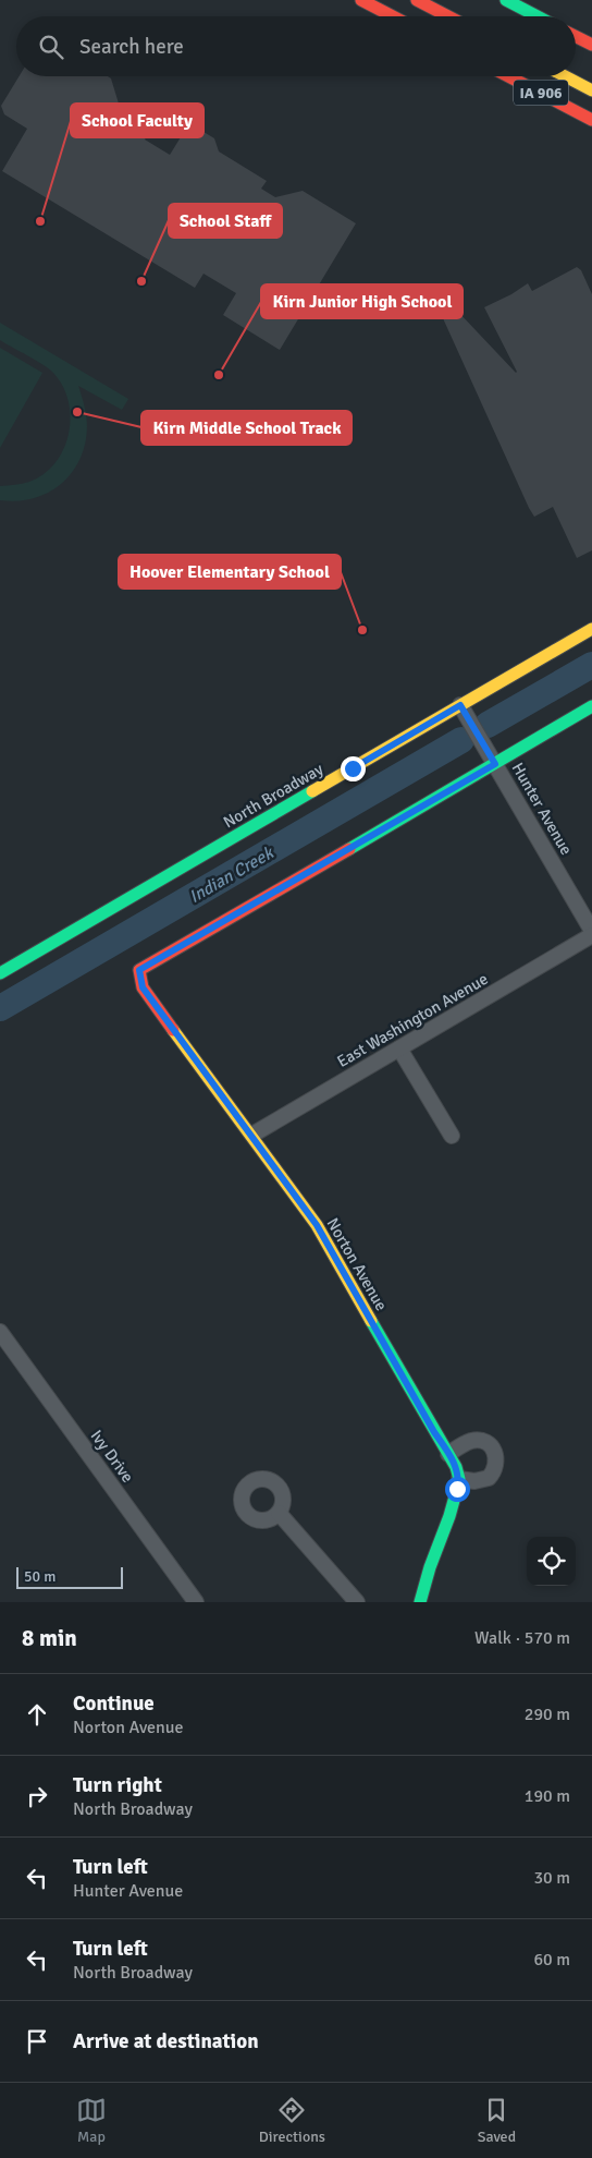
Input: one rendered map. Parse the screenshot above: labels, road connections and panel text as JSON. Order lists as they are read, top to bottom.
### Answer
{
  "streets": {
    "street": [
      "IA 906",
      "North Broadway",
      "Hunter Avenue",
      "East Washington Avenue",
      "Norton Avenue",
      "Ivy Drive"
    ]
  },
  "crossings": [
    ["North Broadway", "Hunter Avenue"],
    ["Hunter Avenue", "Norton Avenue"],
    ["East Washington Avenue", "Norton Avenue"]
  ],
  "water": ["Indian Creek"],
  "places": [
    "School Faculty",
    "School Staff",
    "Kirn Junior High School",
    "Kirn Middle School Track",
    "Hoover Elementary School"
  ],
  "scale_bar": "50 m",
  "page": {
    "search": "Search here",
    "scale": "50 m",
    "heading": ["8 min", "Walk · 570 m"],
    "list": [
      ["Continue", "Norton Avenue", "290 m"],
      ["Turn right", "North Broadway", "190 m"],
      ["Turn left", "Hunter Avenue", "30 m"],
      ["Turn left", "North Broadway", "60 m"],
      "Arrive at destination"
    ],
    "nav": ["Map", "Directions", "Saved"]
  }
}
